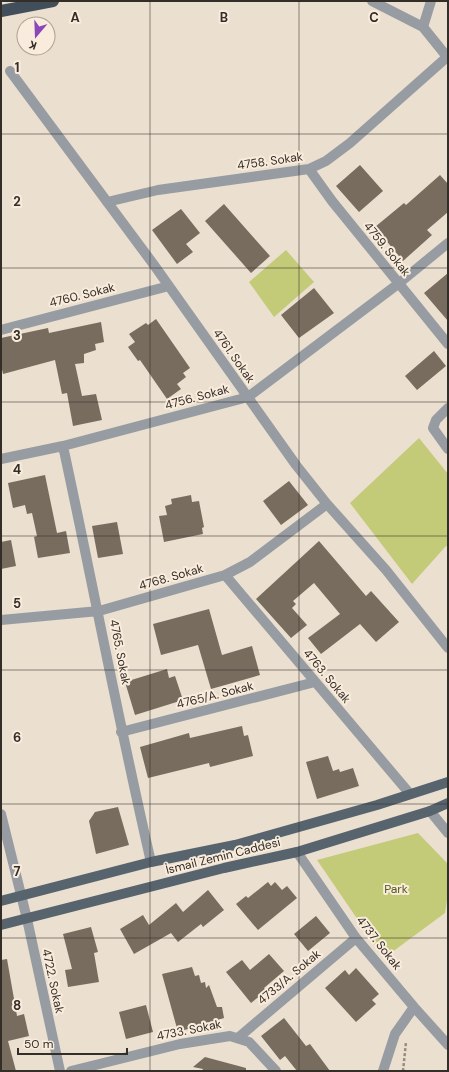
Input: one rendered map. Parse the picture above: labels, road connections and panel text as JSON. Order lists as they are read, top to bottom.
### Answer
{
  "streets": {
    "main road": ["İsmail Zemin Caddesi"],
    "street": [
      "4758. Sokak",
      "4759. Sokak",
      "4760. Sokak",
      "4761. Sokak",
      "4756. Sokak",
      "4768. Sokak",
      "4765. Sokak",
      "4763. Sokak",
      "4765/A. Sokak",
      "4737. Sokak",
      "4733/A. Sokak",
      "4722. Sokak",
      "4733. Sokak"
    ]
  },
  "crossings": [
    ["4758. Sokak", "4759. Sokak"],
    ["4758. Sokak", "4761. Sokak"],
    ["4759. Sokak", "4756. Sokak"],
    ["4760. Sokak", "4761. Sokak"],
    ["4761. Sokak", "4756. Sokak"],
    ["4761. Sokak", "4768. Sokak"],
    ["4756. Sokak", "4765. Sokak"],
    ["4768. Sokak", "4765. Sokak"],
    ["4768. Sokak", "4763. Sokak"],
    ["4765. Sokak", "4765/A. Sokak"],
    ["4765. Sokak", "İsmail Zemin Caddesi"],
    ["4763. Sokak", "4765/A. Sokak"],
    ["4763. Sokak", "İsmail Zemin Caddesi"],
    ["İsmail Zemin Caddesi", "4737. Sokak"],
    ["İsmail Zemin Caddesi", "4722. Sokak"],
    ["4737. Sokak", "4733/A. Sokak"],
    ["4733/A. Sokak", "4733. Sokak"]
  ],
  "parks": ["Park"],
  "scale_bar": "50 m",
  "north": "bottom",
  "grid": {
    "columns": ["A", "B", "C"],
    "rows": [
      "1",
      "2",
      "3",
      "4",
      "5",
      "6",
      "7",
      "8"
    ]
  }
}
